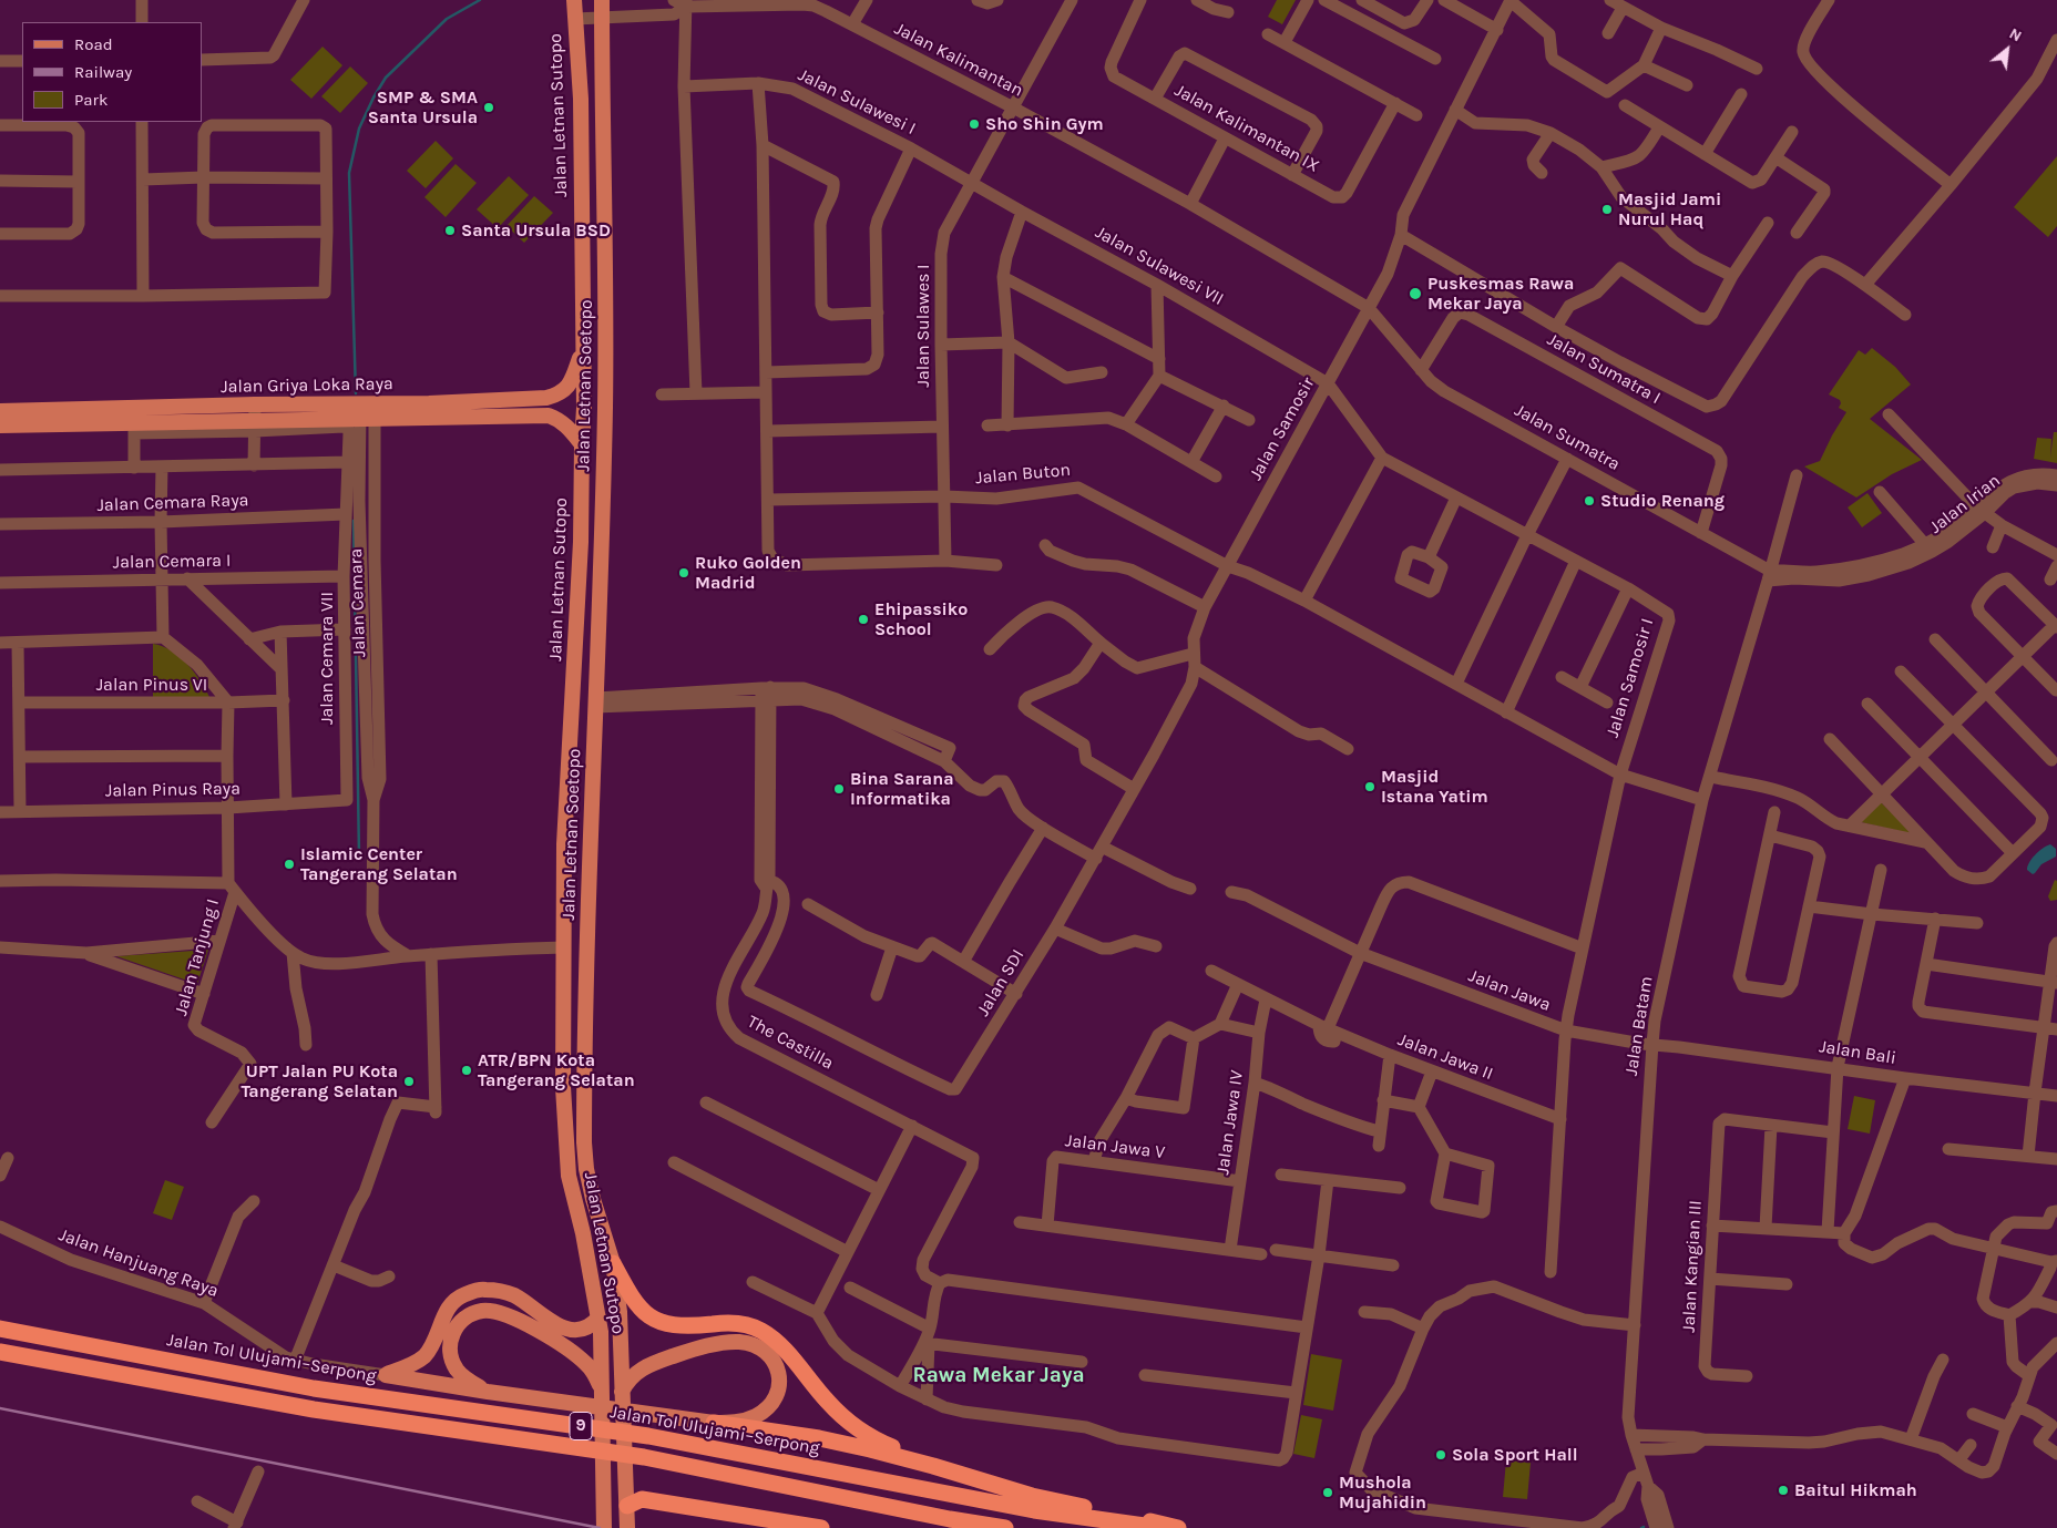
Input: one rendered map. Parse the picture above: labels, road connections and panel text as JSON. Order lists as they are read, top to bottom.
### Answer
{
  "streets": {
    "highway": ["Jalan Tol Ulujami–Serpong", "9"],
    "main road": ["Jalan Letnan Sutopo", "Jalan Griya Loka Raya", "Jalan Letnan Soetopo"],
    "street": [
      "Jalan Kalimantan",
      "Jalan Sulawesi I",
      "Jalan Kalimantan IX",
      "Jalan Sulawesi VII",
      "Jalan Sulawes I",
      "Jalan Sumatra I",
      "Jalan Samosir",
      "Jalan Sumatra",
      "Jalan Buton",
      "Jalan Cemara Raya",
      "Jalan Irian",
      "Jalan Cemara I",
      "Jalan Cemara",
      "Jalan Cemara VII",
      "Jalan Samosir I",
      "Jalan Pinus VI",
      "Jalan Pinus Raya",
      "Jalan Tanjung I",
      "Jalan SDI",
      "Jalan Jawa",
      "Jalan Batam",
      "The Castilla",
      "Jalan Bali",
      "Jalan Jawa II",
      "Jalan Jawa IV",
      "Jalan Jawa V",
      "Jalan Hanjuang Raya",
      "Jalan Kangian III"
    ]
  },
  "crossings": [
    ["Jalan Kalimantan", "Jalan Letnan Sutopo"],
    ["Jalan Kalimantan", "Jalan Sulawes I"],
    ["Jalan Kalimantan", "Jalan Letnan Soetopo"],
    ["Jalan Kalimantan", "Jalan Samosir"],
    ["Jalan Kalimantan", "Jalan Sumatra"],
    ["Jalan Sulawesi I", "Jalan Sulawesi VII"],
    ["Jalan Sulawesi I", "Jalan Sulawes I"],
    ["Jalan Letnan Sutopo", "Jalan Griya Loka Raya"],
    ["Jalan Letnan Sutopo", "Jalan Letnan Soetopo"],
    ["Jalan Sulawesi VII", "Jalan Sulawes I"],
    ["Jalan Sulawesi VII", "Jalan Samosir"],
    ["Jalan Sulawesi VII", "Jalan Samosir I"],
    ["Jalan Sulawes I", "Jalan Buton"],
    ["Jalan Sumatra I", "Jalan Sumatra"],
    ["Jalan Griya Loka Raya", "Jalan Cemara"],
    ["Jalan Griya Loka Raya", "Jalan Cemara VII"],
    ["Jalan Samosir", "Jalan Sumatra"],
    ["Jalan Samosir", "Jalan Buton"],
    ["Jalan Samosir", "Jalan Samosir I"],
    ["Jalan Samosir", "Jalan SDI"],
    ["Jalan Sumatra", "Jalan Irian"],
    ["Jalan Sumatra", "Jalan Batam"],
    ["Jalan Buton", "Jalan Samosir I"],
    ["Jalan Buton", "Jalan SDI"],
    ["Jalan Buton", "Jalan Batam"],
    ["Jalan Cemara Raya", "Jalan Cemara VII"],
    ["Jalan Irian", "Jalan Batam"],
    ["Jalan Cemara I", "Jalan Cemara VII"],
    ["Jalan Cemara VII", "Jalan Pinus Raya"],
    ["Jalan Samosir I", "Jalan Jawa"],
    ["Jalan Samosir I", "Jalan Jawa II"],
    ["Jalan SDI", "The Castilla"],
    ["Jalan Jawa", "Jalan Batam"],
    ["Jalan Jawa", "Jalan Bali"],
    ["Jalan Batam", "Jalan Bali"],
    ["Jalan Jawa II", "Jalan Jawa IV"],
    ["Jalan Jawa IV", "Jalan Jawa V"]
  ],
  "districts": ["Rawa Mekar Jaya"],
  "places": [
    "SMP & SMA Santa Ursula",
    "Sho Shin Gym",
    "Masjid Jami Nurul Haq",
    "Santa Ursula BSD",
    "Puskesmas Rawa Mekar Jaya",
    "Studio Renang",
    "Ruko Golden Madrid",
    "Ehipassiko School",
    "Masjid Istana Yatim",
    "Bina Sarana Informatika",
    "Islamic Center Tangerang Selatan",
    "ATR/BPN Kota Tangerang Selatan",
    "UPT Jalan PU Kota Tangerang Selatan",
    "Sola Sport Hall",
    "Baitul Hikmah",
    "Mushola Mujahidin"
  ],
  "legend": ["Road", "Railway", "Park"],
  "north": "top right"
}
